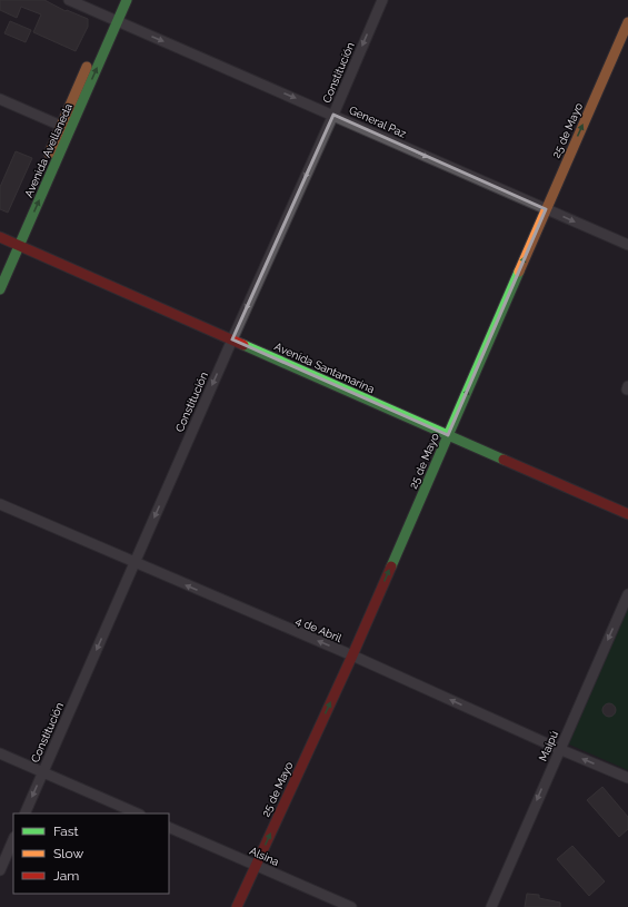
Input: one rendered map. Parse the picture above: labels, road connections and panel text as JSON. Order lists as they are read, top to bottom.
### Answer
{
  "streets": {
    "main road": ["25 de Mayo", "Avenida Avellaneda", "Avenida Santamarina"],
    "street": [
      "Constitución",
      "General Paz",
      "4 de Abril",
      "Maipú",
      "Alsina"
    ]
  },
  "crossings": [
    ["Constitución", "General Paz"],
    ["Constitución", "Avenida Santamarina"],
    ["Constitución", "4 de Abril"],
    ["General Paz", "25 de Mayo"],
    ["General Paz", "Avenida Avellaneda"],
    ["25 de Mayo", "Avenida Santamarina"],
    ["25 de Mayo", "4 de Abril"],
    ["25 de Mayo", "Alsina"],
    ["Avenida Avellaneda", "Avenida Santamarina"],
    ["4 de Abril", "Maipú"]
  ],
  "one_way": [
    "Constitución",
    "General Paz",
    "25 de Mayo",
    "4 de Abril",
    "Maipú"
  ],
  "legend": ["Fast", "Slow", "Jam"]
}
